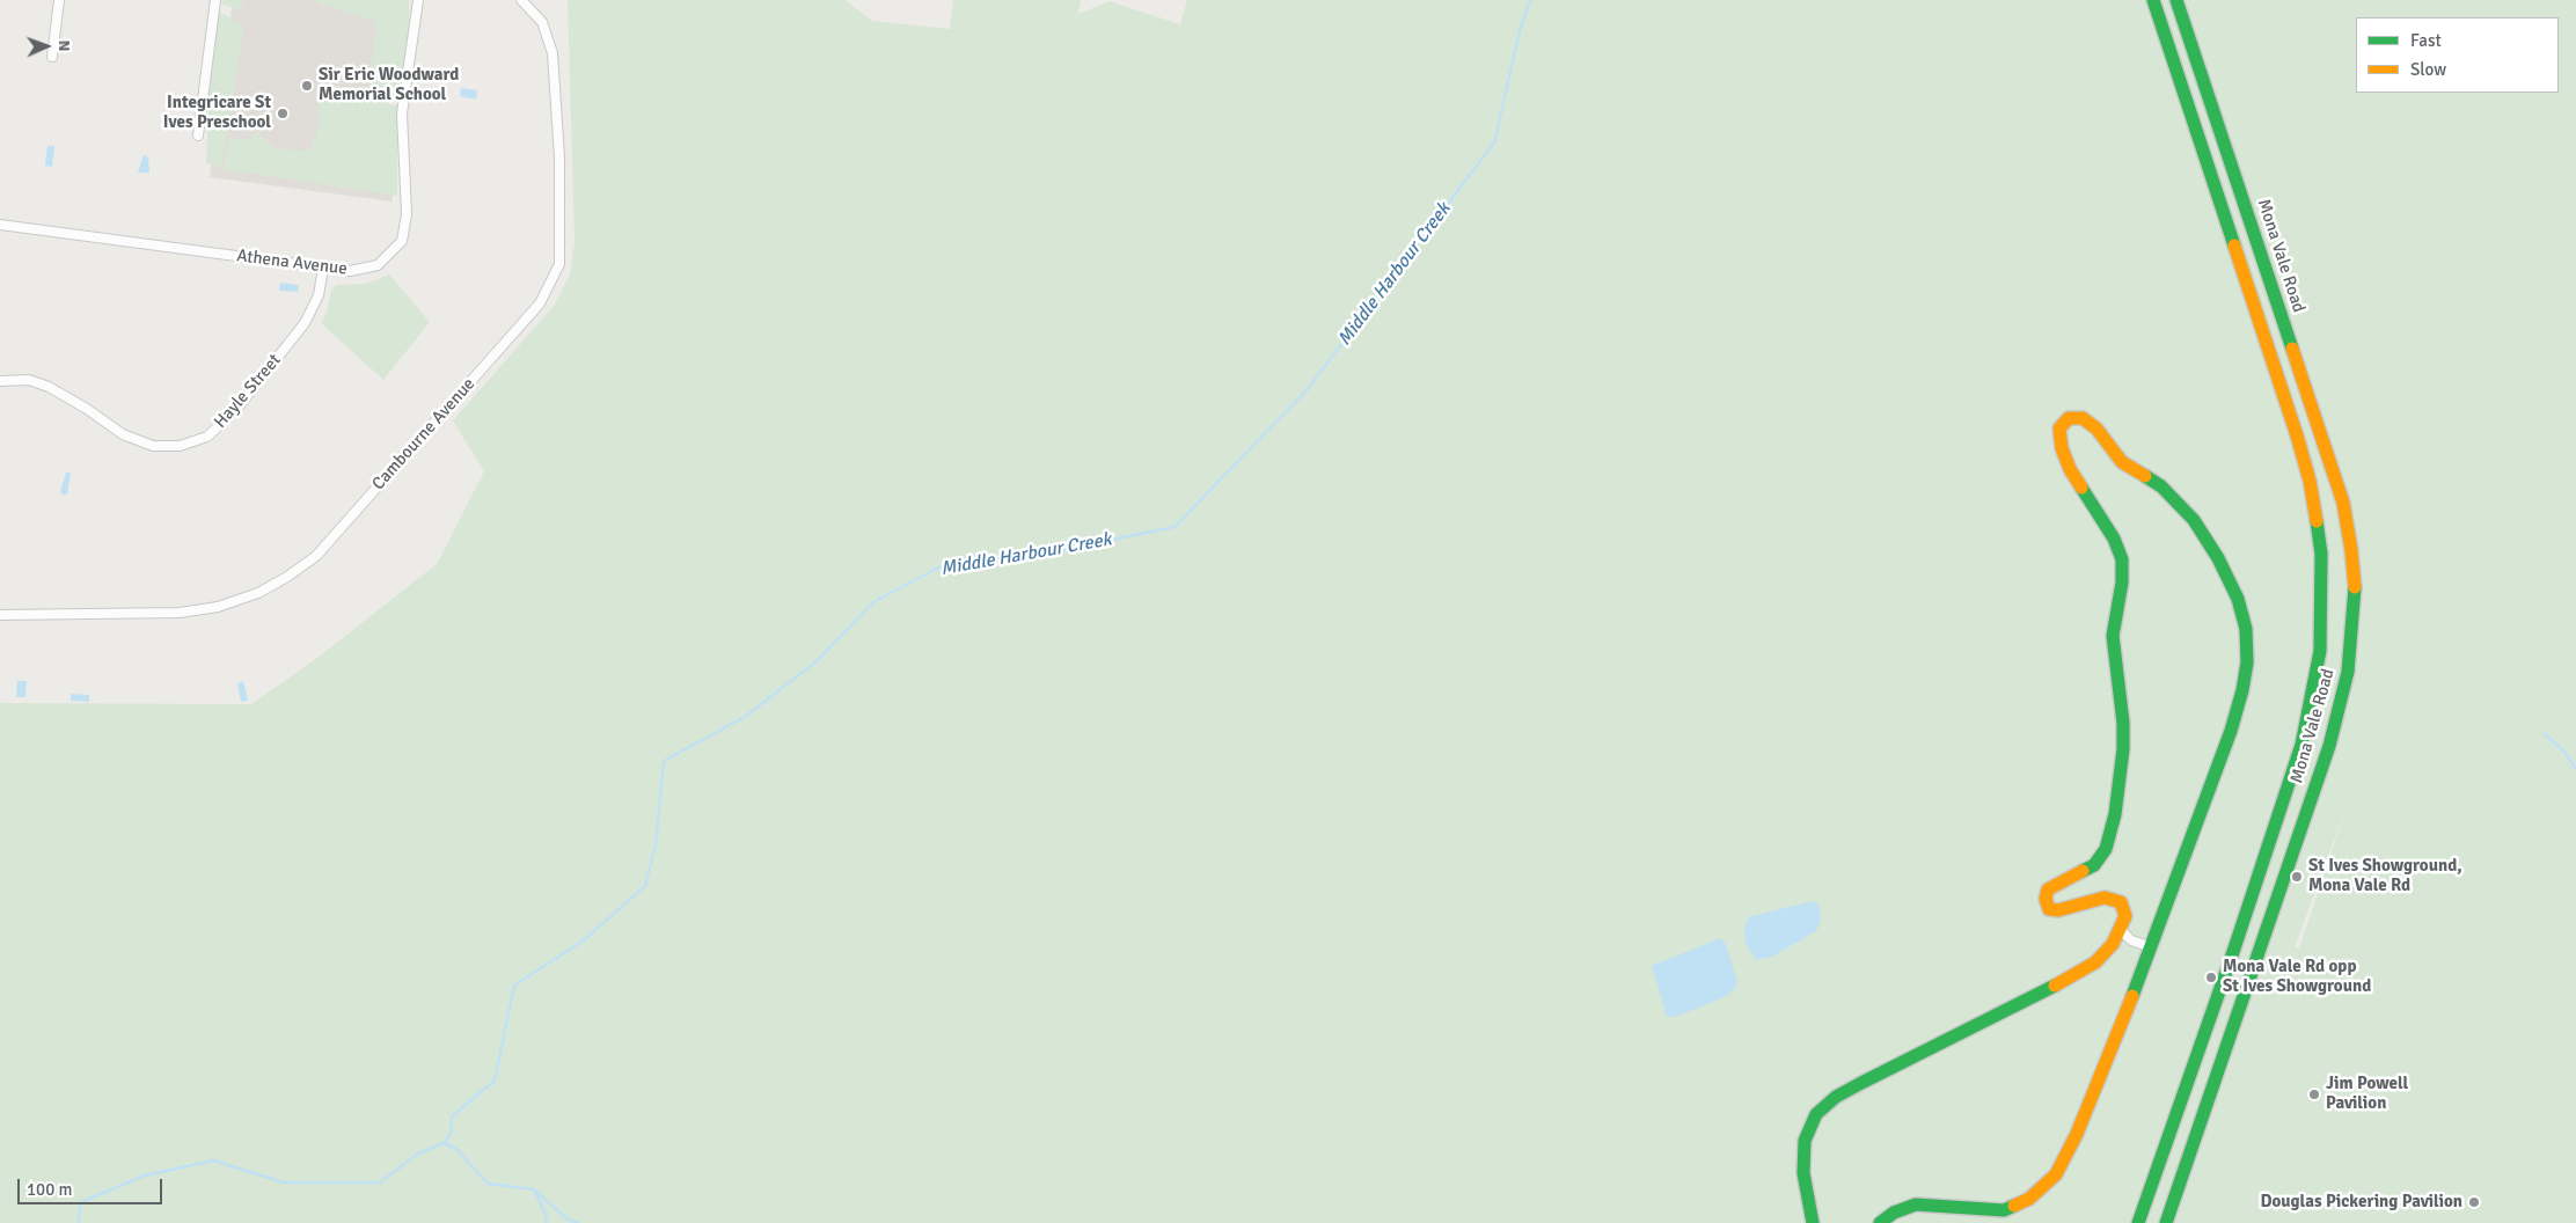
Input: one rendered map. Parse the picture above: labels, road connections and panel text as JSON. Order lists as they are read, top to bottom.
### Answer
{
  "streets": {
    "main road": ["Mona Vale Road"],
    "street": ["Athena Avenue", "Hayle Street", "Cambourne Avenue"]
  },
  "crossings": [
    ["Athena Avenue", "Hayle Street"]
  ],
  "water": ["Middle Harbour Creek"],
  "places": [
    "Sir Eric Woodward Memorial School",
    "Integricare St Ives Preschool",
    "St Ives Showground, Mona Vale Rd",
    "Mona Vale Rd opp St Ives Showground",
    "Jim Powell Pavilion",
    "Douglas Pickering Pavilion"
  ],
  "legend": ["Fast", "Slow"],
  "scale_bar": "100 m",
  "north": "right"
}
